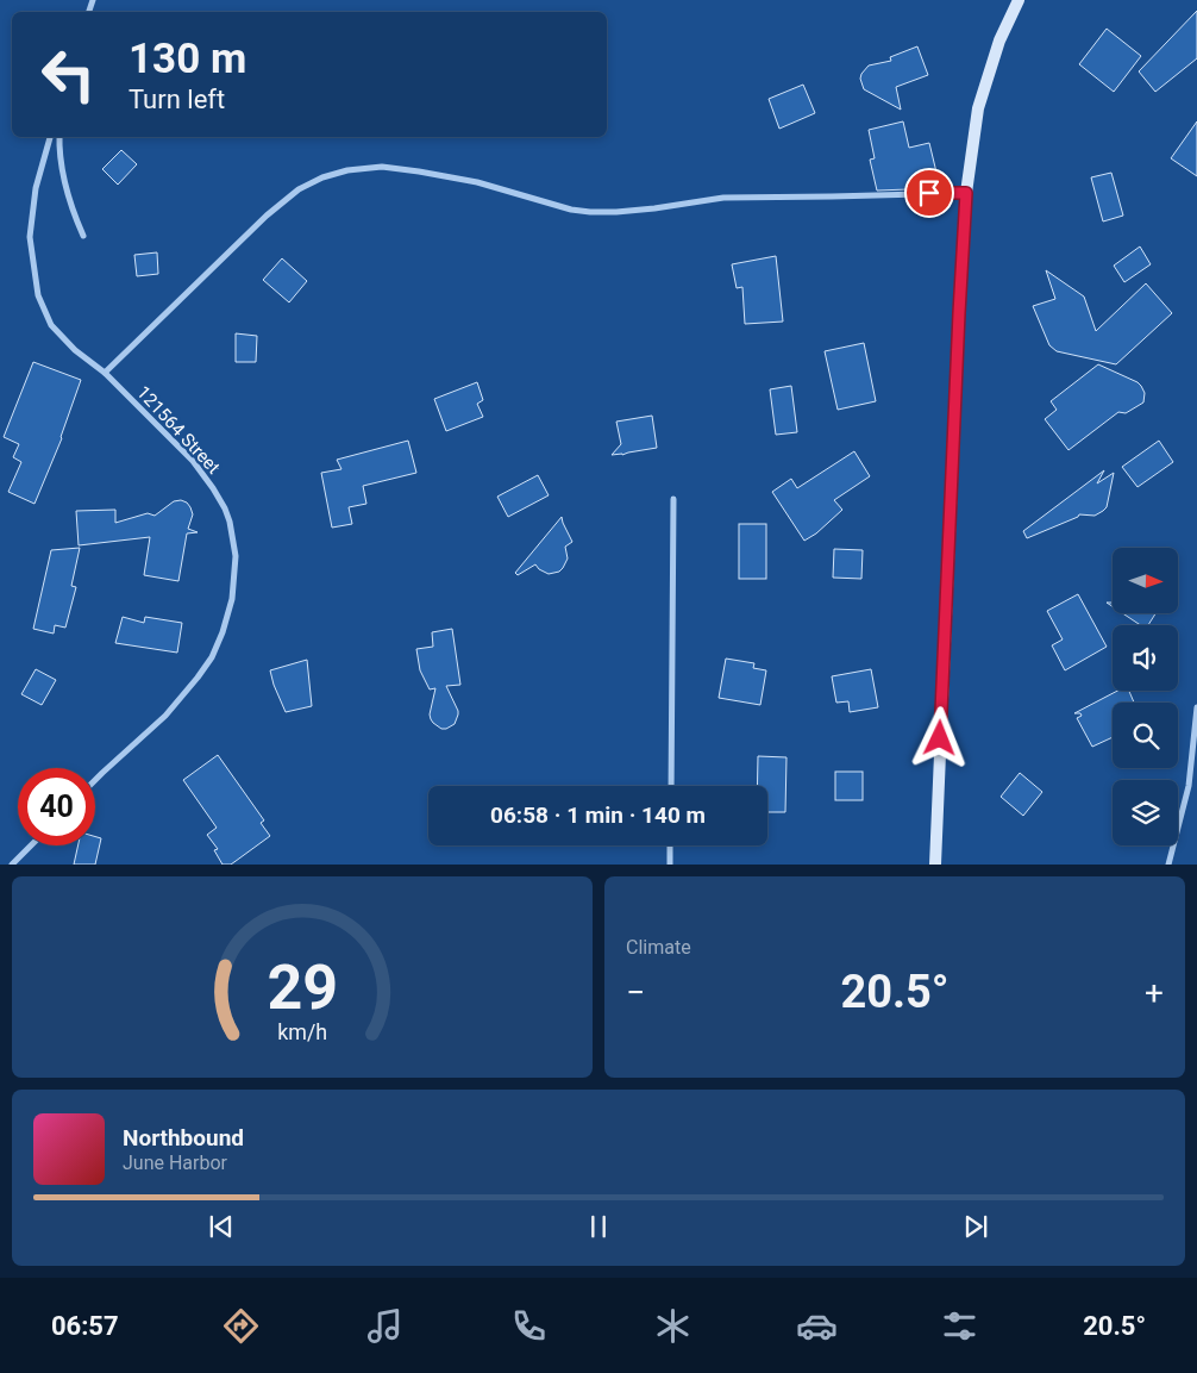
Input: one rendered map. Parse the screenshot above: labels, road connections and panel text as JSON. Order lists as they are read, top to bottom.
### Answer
{
  "streets": {
    "street": ["121564 Street"]
  },
  "north": "right",
  "page": {
    "turn": ["130 m", "Turn left"],
    "limit": "40",
    "trip": "06:58 · 1 min · 140 m",
    "tile": "Climate",
    "heat": ["−", "20.5°", "+"],
    "song": ["Northbound", "June Harbor"],
    "tabs": ["06:57", "20.5°"],
    "gauge": ["29", "km/h"]
  }
}
